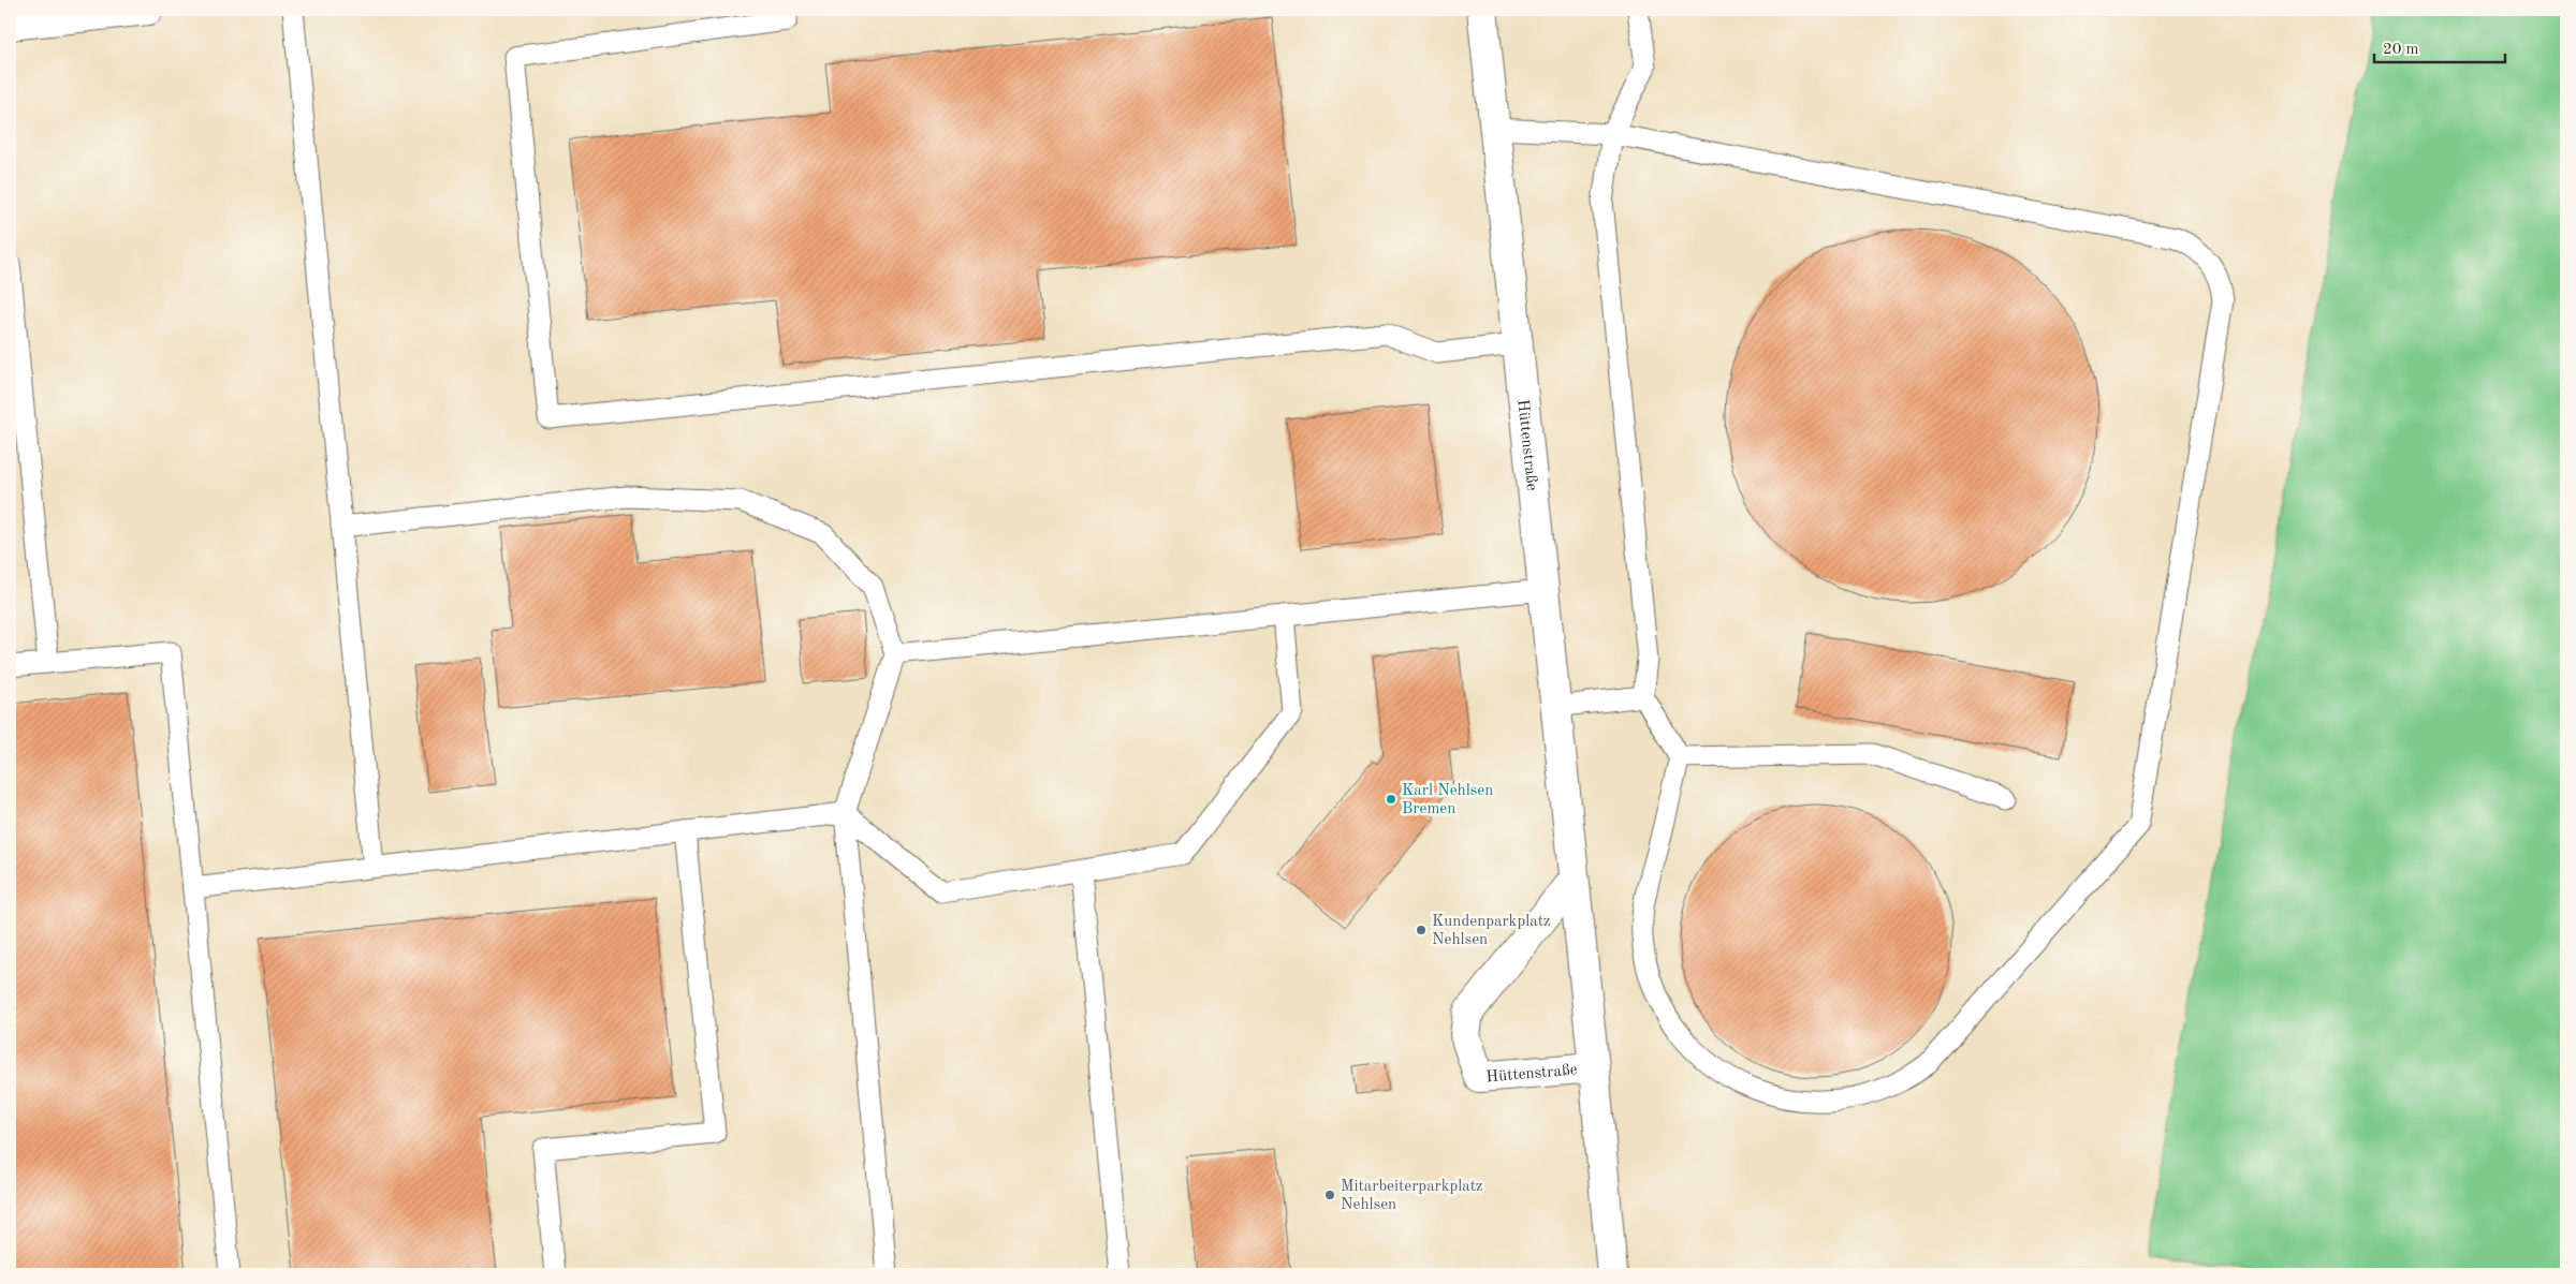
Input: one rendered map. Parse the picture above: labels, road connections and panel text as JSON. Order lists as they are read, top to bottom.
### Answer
{
  "streets": {
    "street": ["Hüttenstraße"]
  },
  "places": ["Karl Nehlsen Bremen", "Kundenparkplatz Nehlsen", "Mitarbeiterparkplatz Nehlsen"],
  "scale_bar": "20 m"
}
